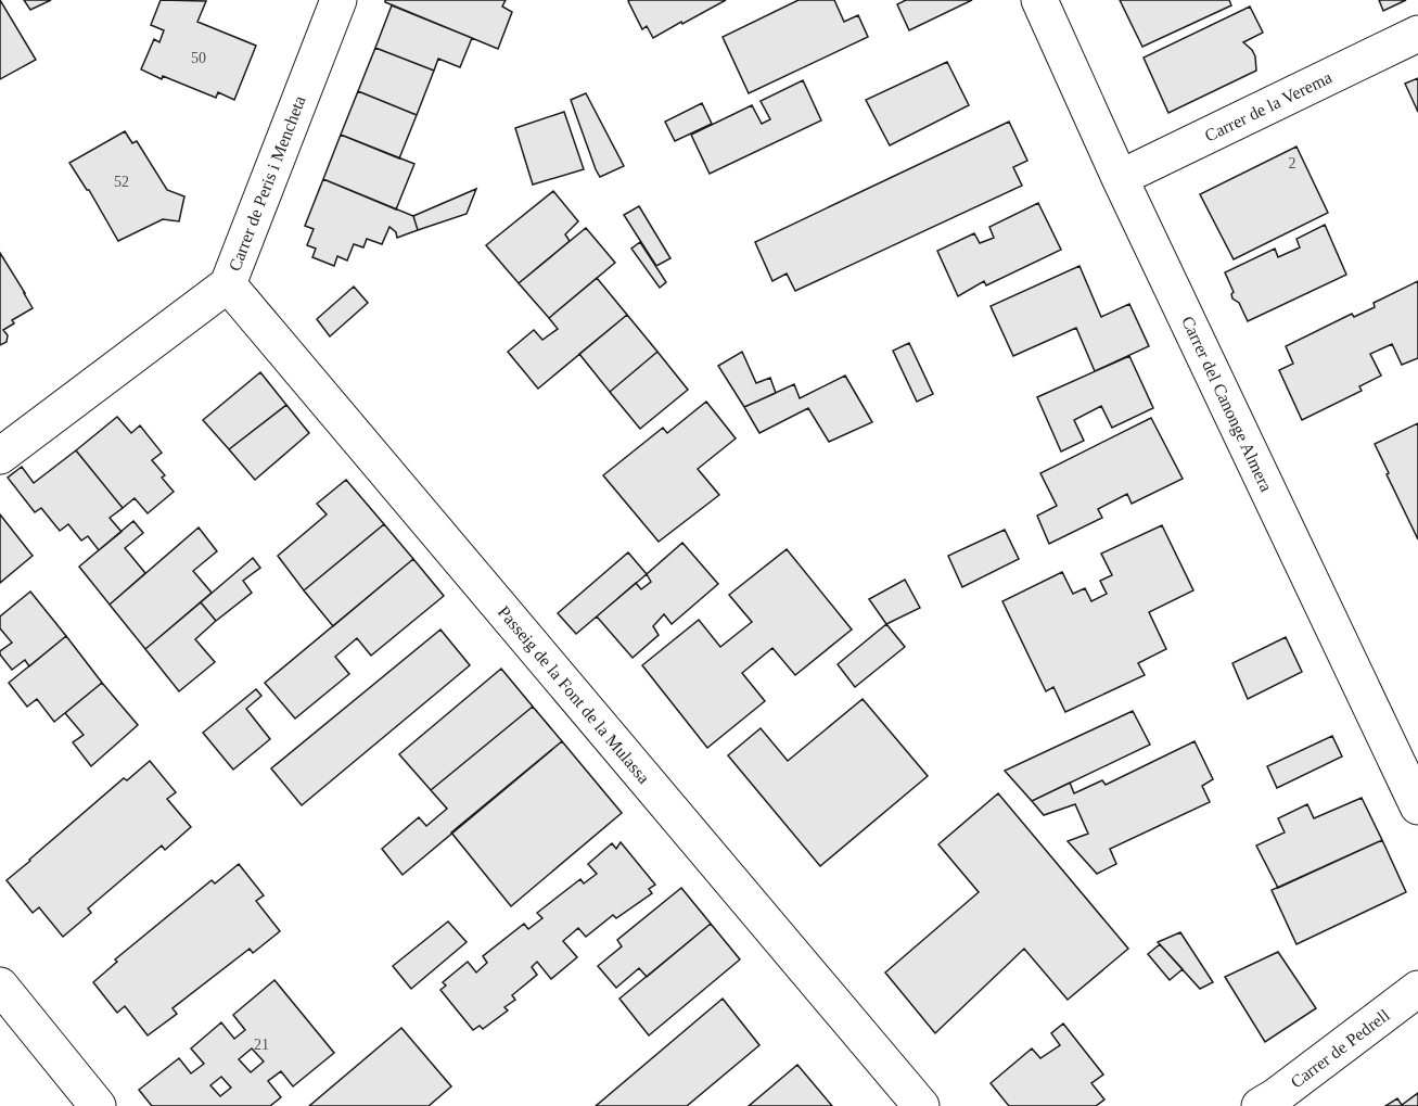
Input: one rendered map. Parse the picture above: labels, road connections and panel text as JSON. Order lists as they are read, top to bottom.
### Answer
{
  "streets": {
    "street": [
      "Carrer de la Verema",
      "Carrer de Peris i Mencheta",
      "Carrer del Canonge Almera",
      "Passeig de la Font de la Mulassa",
      "Carrer de Pedrell"
    ]
  },
  "crossings": [
    ["Carrer de la Verema", "Carrer del Canonge Almera"],
    ["Carrer de Peris i Mencheta", "Passeig de la Font de la Mulassa"]
  ],
  "house_numbers": [
    "50",
    "2",
    "52",
    "21"
  ]
}
